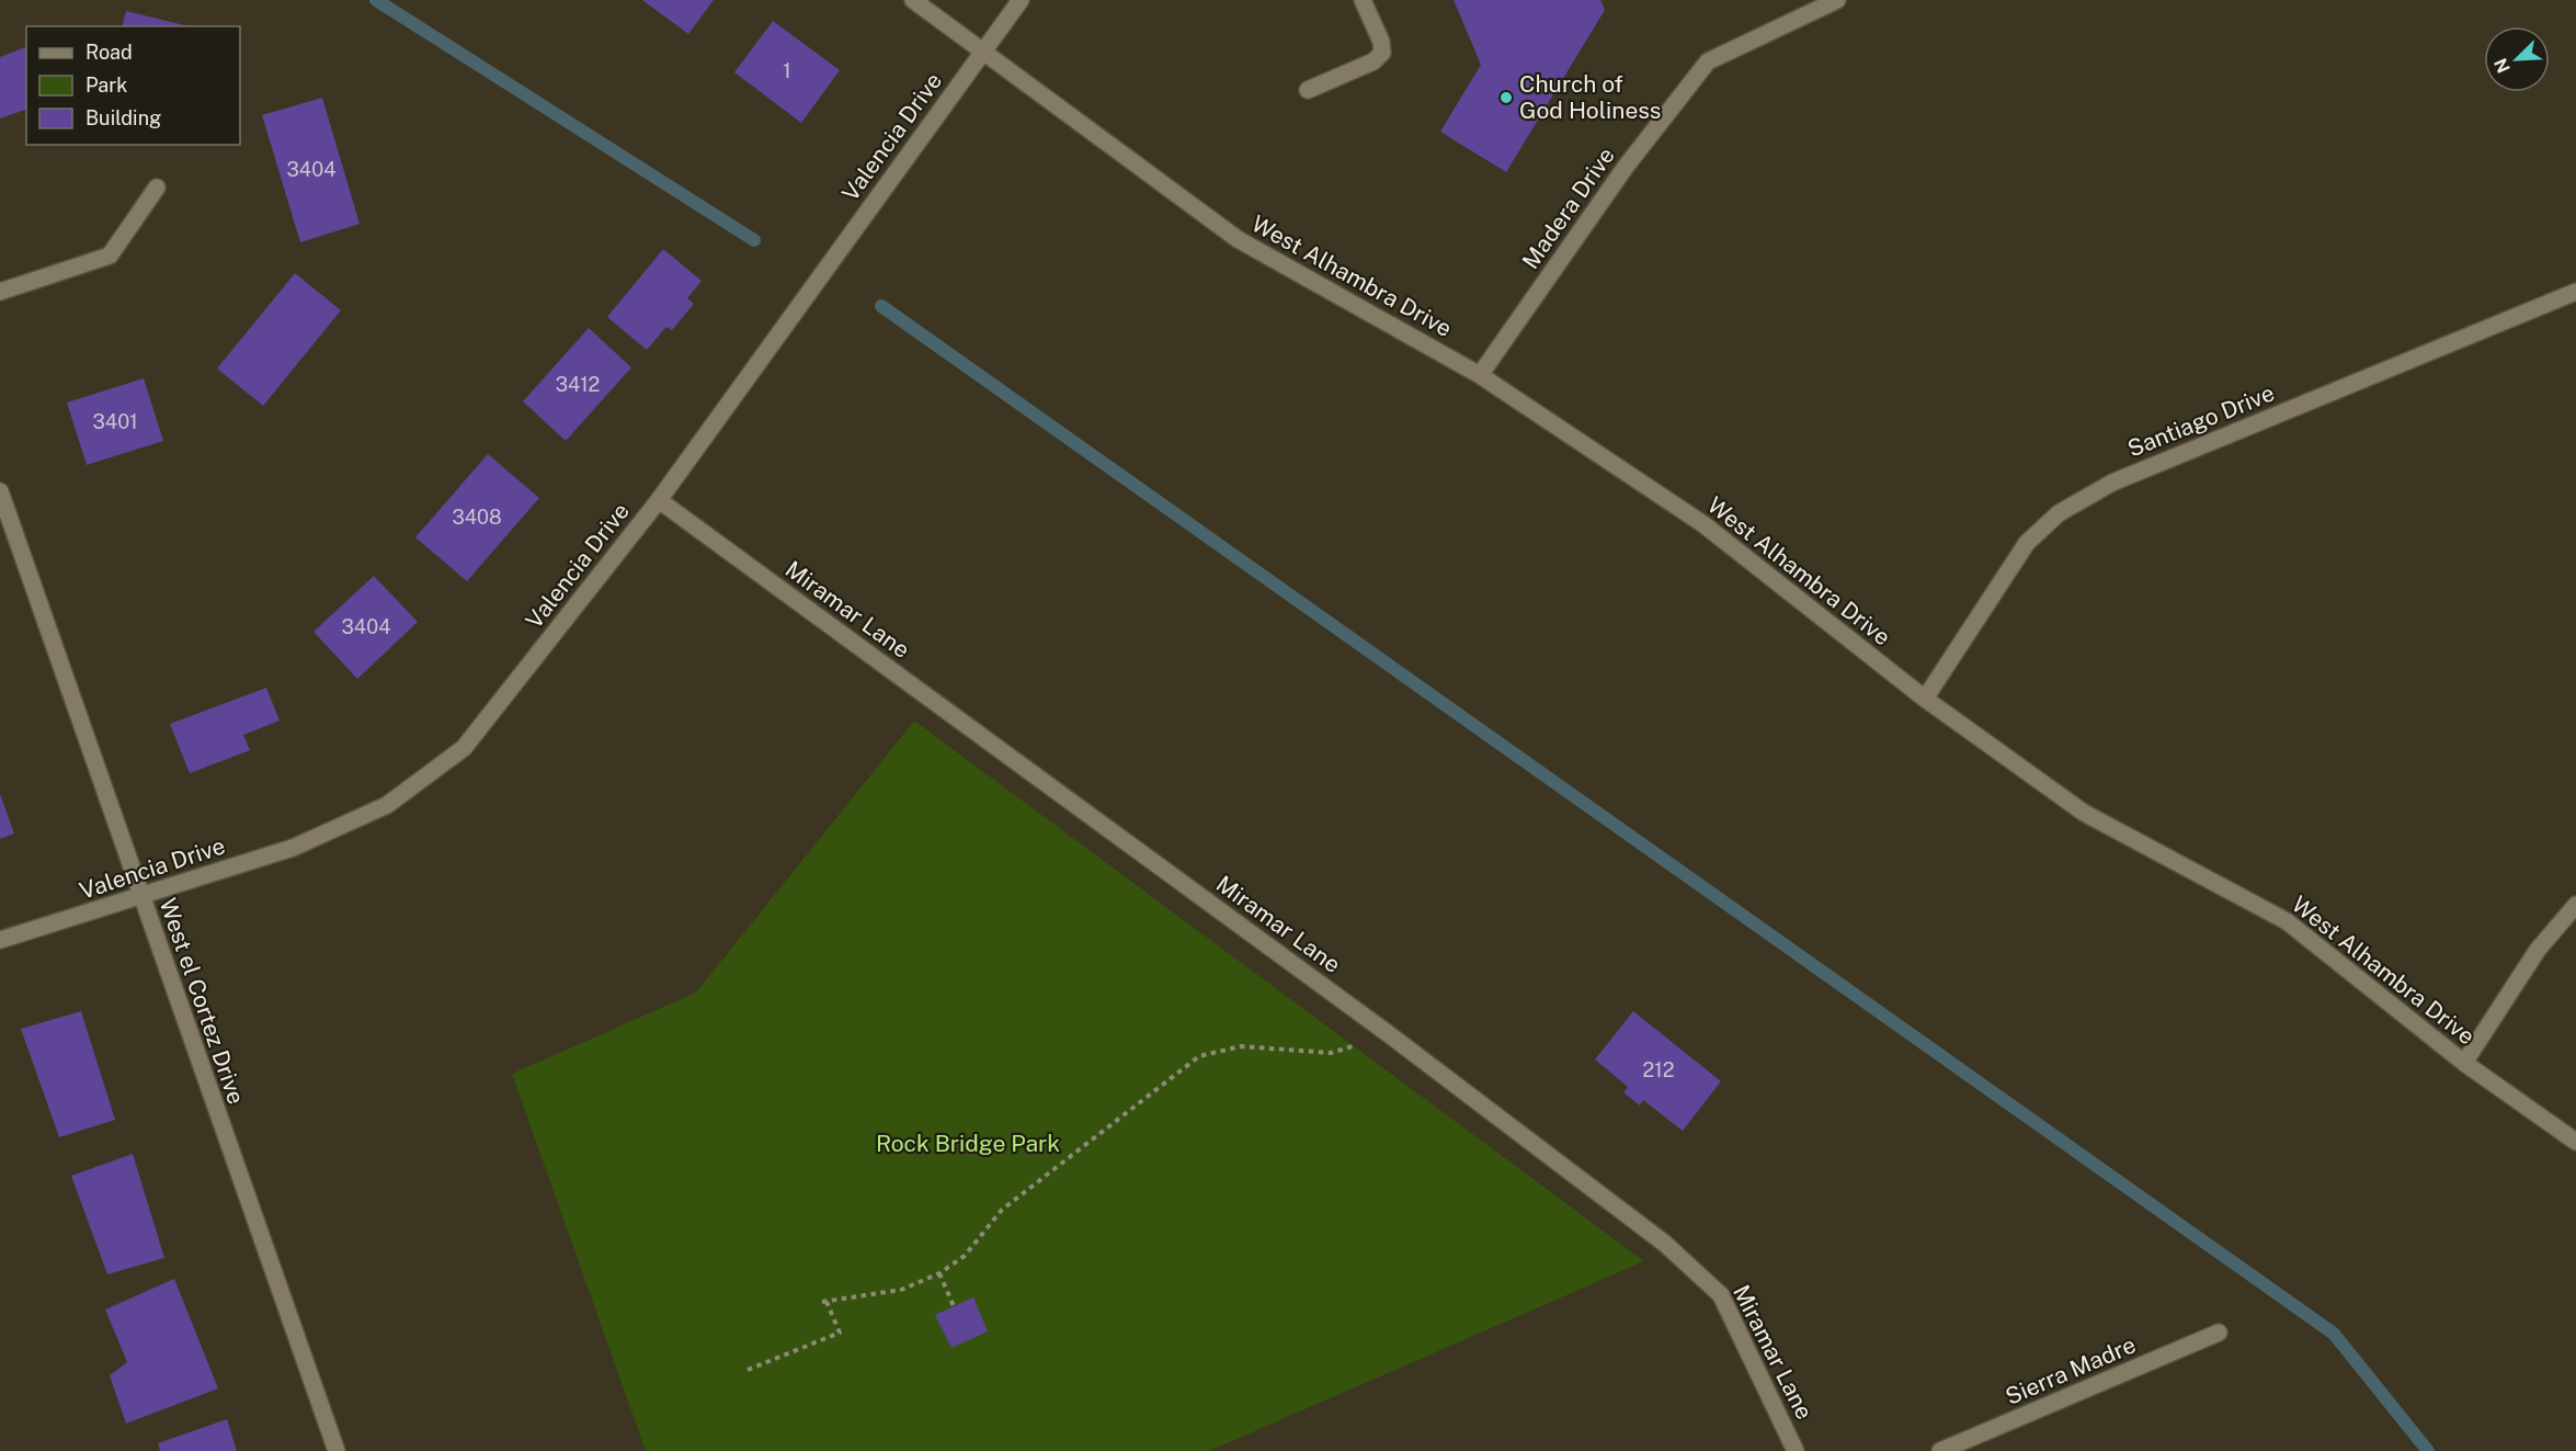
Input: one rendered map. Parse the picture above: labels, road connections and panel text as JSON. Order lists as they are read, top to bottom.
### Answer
{
  "streets": {
    "street": [
      "Valencia Drive",
      "Madera Drive",
      "West Alhambra Drive",
      "Santiago Drive",
      "Miramar Lane",
      "West el Cortez Drive",
      "Sierra Madre"
    ]
  },
  "crossings": [
    ["Valencia Drive", "West Alhambra Drive"],
    ["Valencia Drive", "Miramar Lane"],
    ["Valencia Drive", "West el Cortez Drive"],
    ["Madera Drive", "West Alhambra Drive"],
    ["West Alhambra Drive", "Santiago Drive"]
  ],
  "parks": ["Rock Bridge Park"],
  "places": ["Church of God Holiness"],
  "house_numbers": [
    "1",
    "3404",
    "3412",
    "3401",
    "3408",
    "3404",
    "212"
  ],
  "legend": ["Road", "Park", "Building"],
  "north": "bottom left"
}
